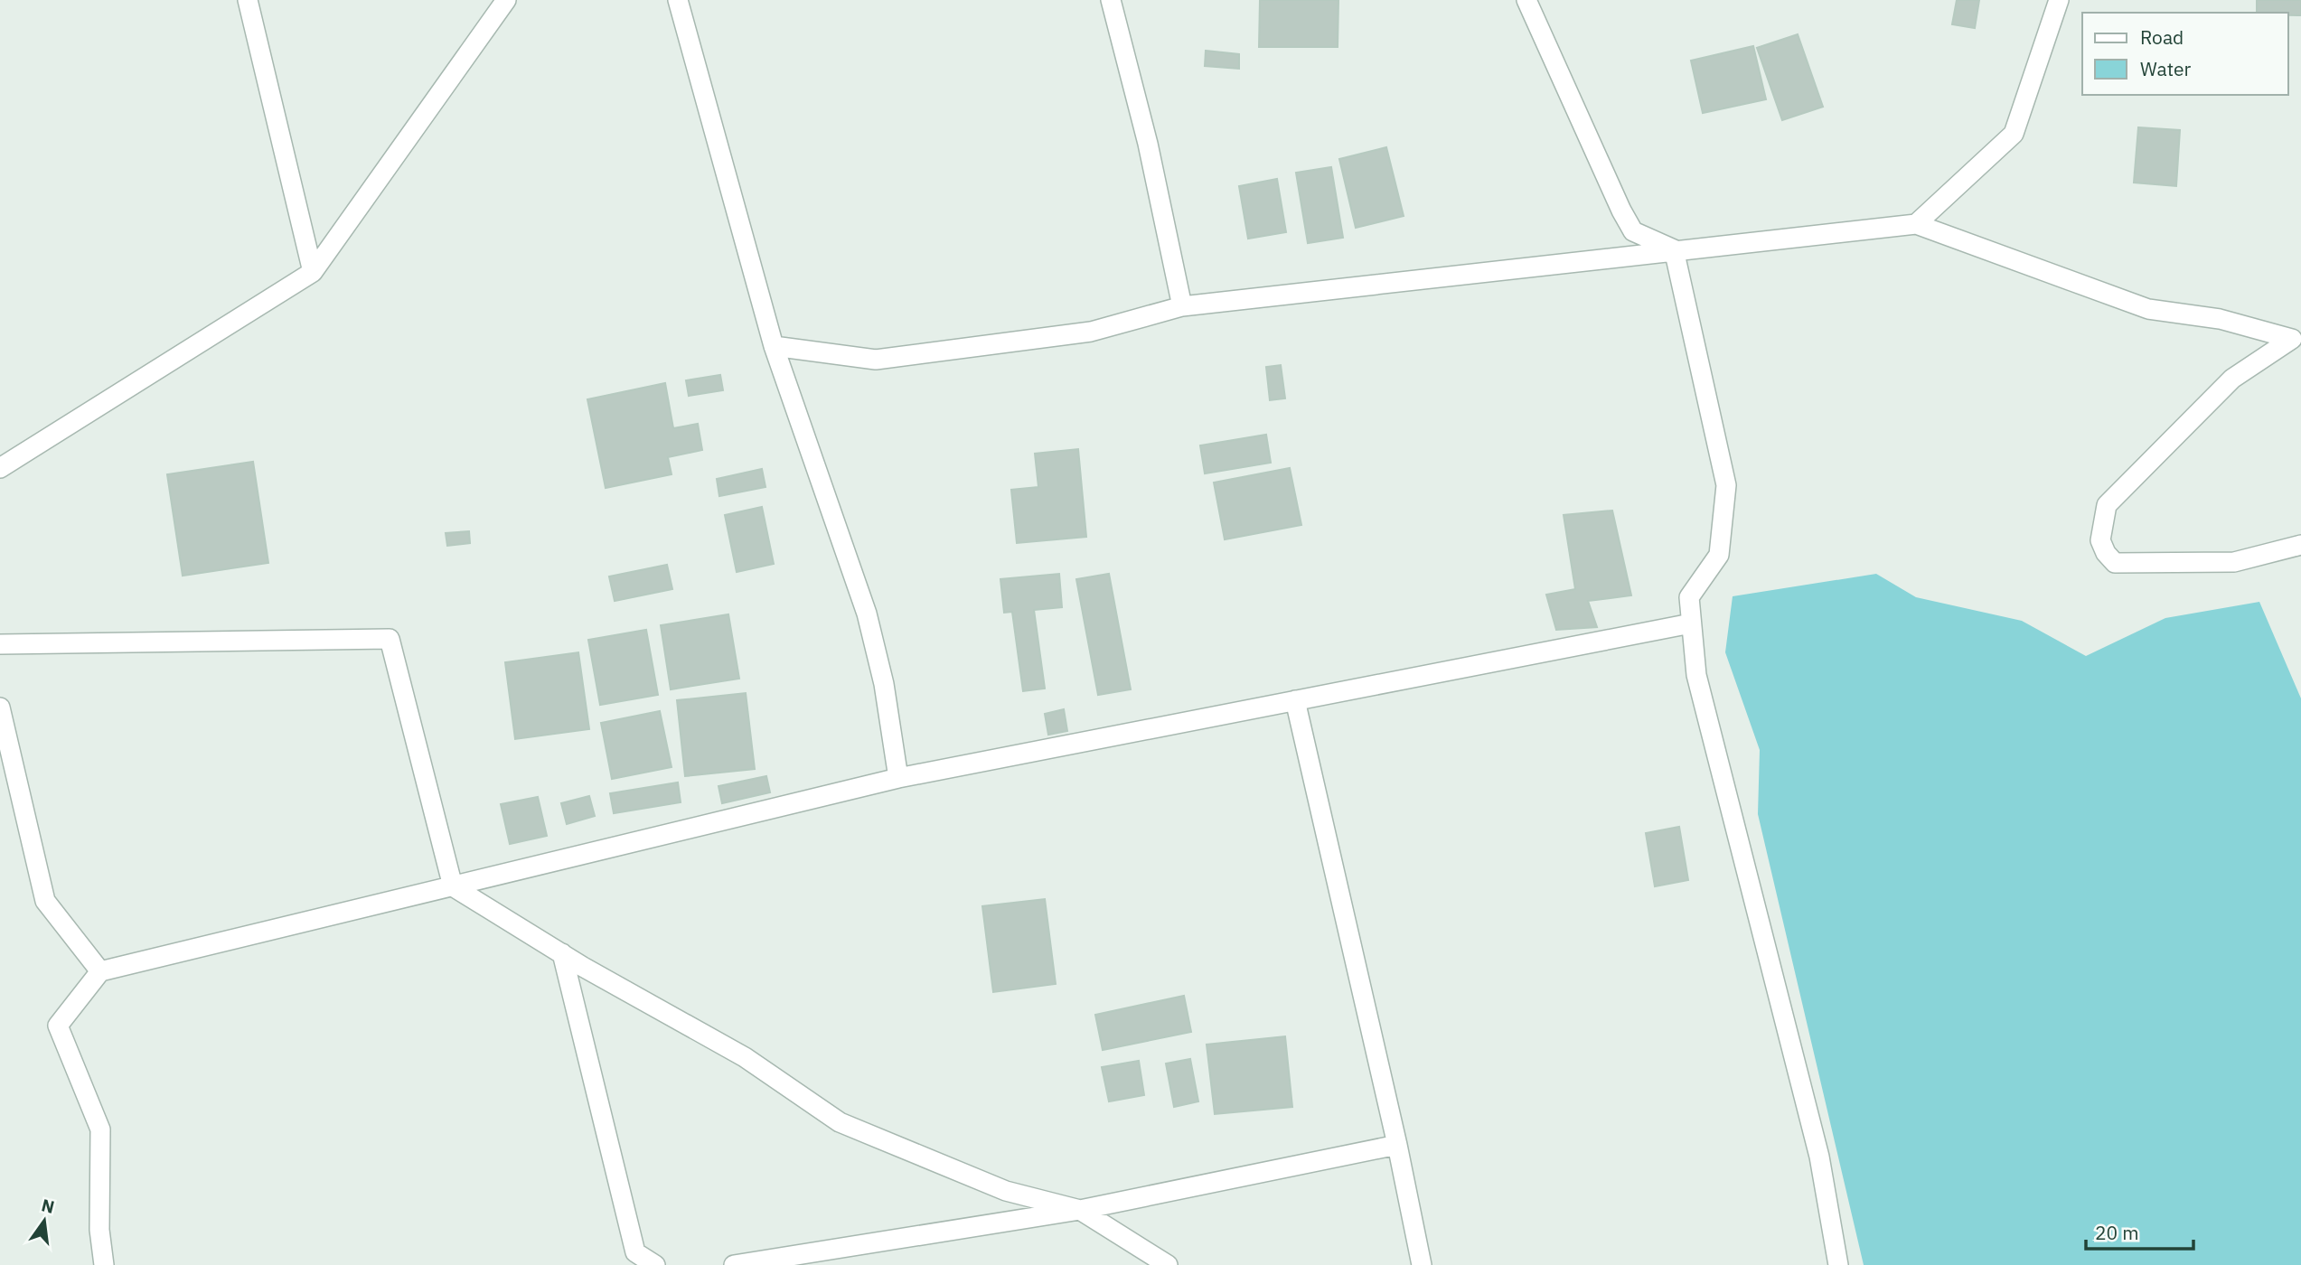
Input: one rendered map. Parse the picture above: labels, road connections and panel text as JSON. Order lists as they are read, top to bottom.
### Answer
{
  "legend": ["Road", "Water"],
  "scale_bar": "20 m",
  "north": "top"
}
